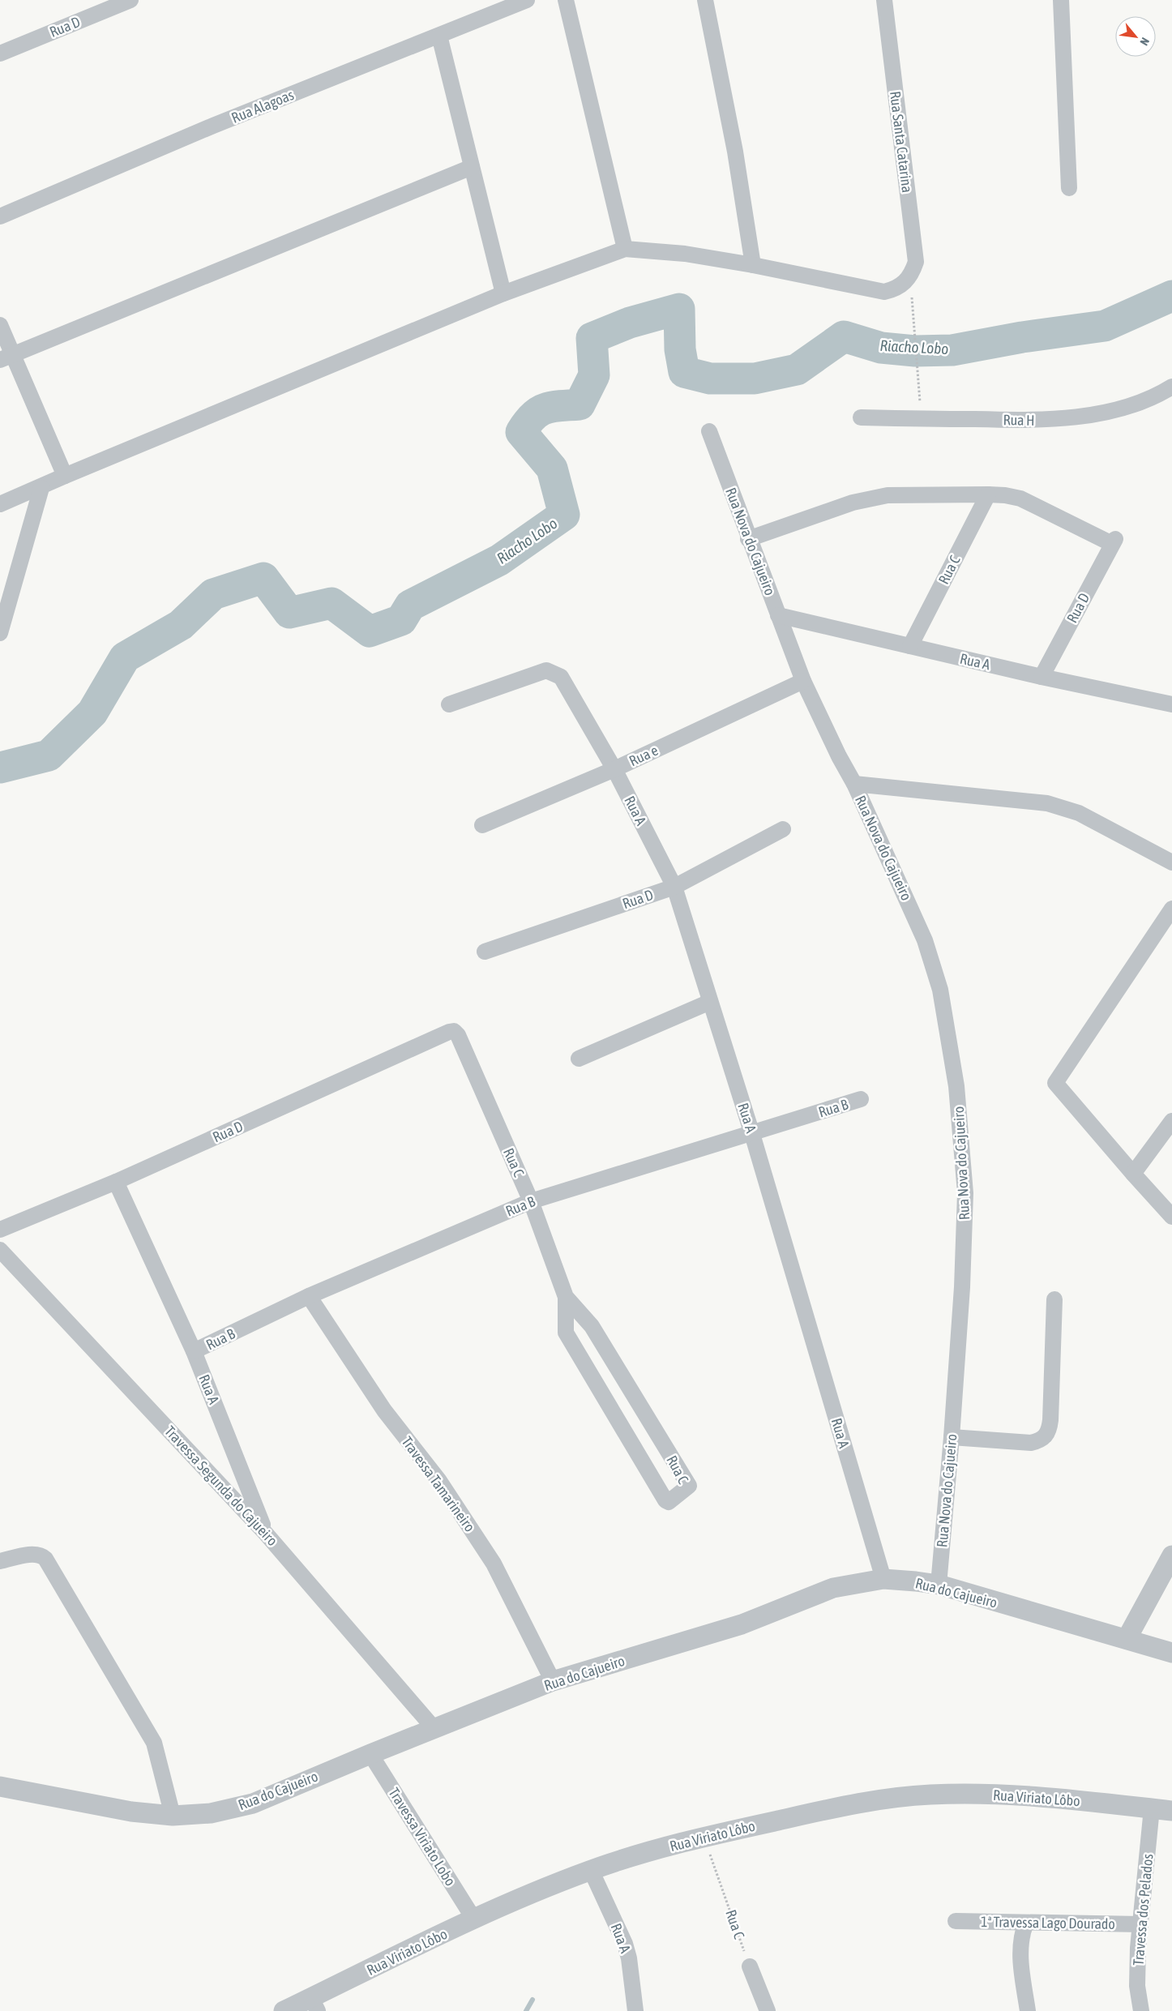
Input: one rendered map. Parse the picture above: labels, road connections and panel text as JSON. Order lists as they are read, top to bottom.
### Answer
{
  "streets": {
    "street": [
      "Rua D",
      "Rua Alagoas",
      "Rua Santa Catarina",
      "Rua H",
      "Rua Nova do Cajueiro",
      "Rua C",
      "Rua A",
      "Rua e",
      "Rua B",
      "Travessa Tamarineiro",
      "Travessa Segunda do Cajueiro",
      "Rua do Cajueiro",
      "Rua Viriato Lôbo",
      "Travessa Viriato Lobo",
      "Travessa dos Pelados",
      "1ª Travessa Lago Dourado"
    ]
  },
  "crossings": [
    ["Rua D", "Rua C"],
    ["Rua D", "Rua A"],
    ["Rua Nova do Cajueiro", "Rua A"],
    ["Rua Nova do Cajueiro", "Rua e"],
    ["Rua Nova do Cajueiro", "Rua do Cajueiro"],
    ["Rua C", "Rua A"],
    ["Rua C", "Rua B"],
    ["Rua C", "Rua Viriato Lôbo"],
    ["Rua A", "Rua e"],
    ["Rua A", "Rua B"],
    ["Rua A", "Travessa Segunda do Cajueiro"],
    ["Rua A", "Rua do Cajueiro"],
    ["Rua A", "Rua Viriato Lôbo"],
    ["Rua B", "Travessa Tamarineiro"],
    ["Travessa Tamarineiro", "Rua do Cajueiro"],
    ["Travessa Segunda do Cajueiro", "Rua do Cajueiro"],
    ["Rua do Cajueiro", "Travessa Viriato Lobo"],
    ["Rua Viriato Lôbo", "Travessa Viriato Lobo"],
    ["Rua Viriato Lôbo", "Travessa dos Pelados"],
    ["Travessa dos Pelados", "1ª Travessa Lago Dourado"]
  ],
  "water": ["Riacho Lobo"],
  "north": "bottom right"
}
